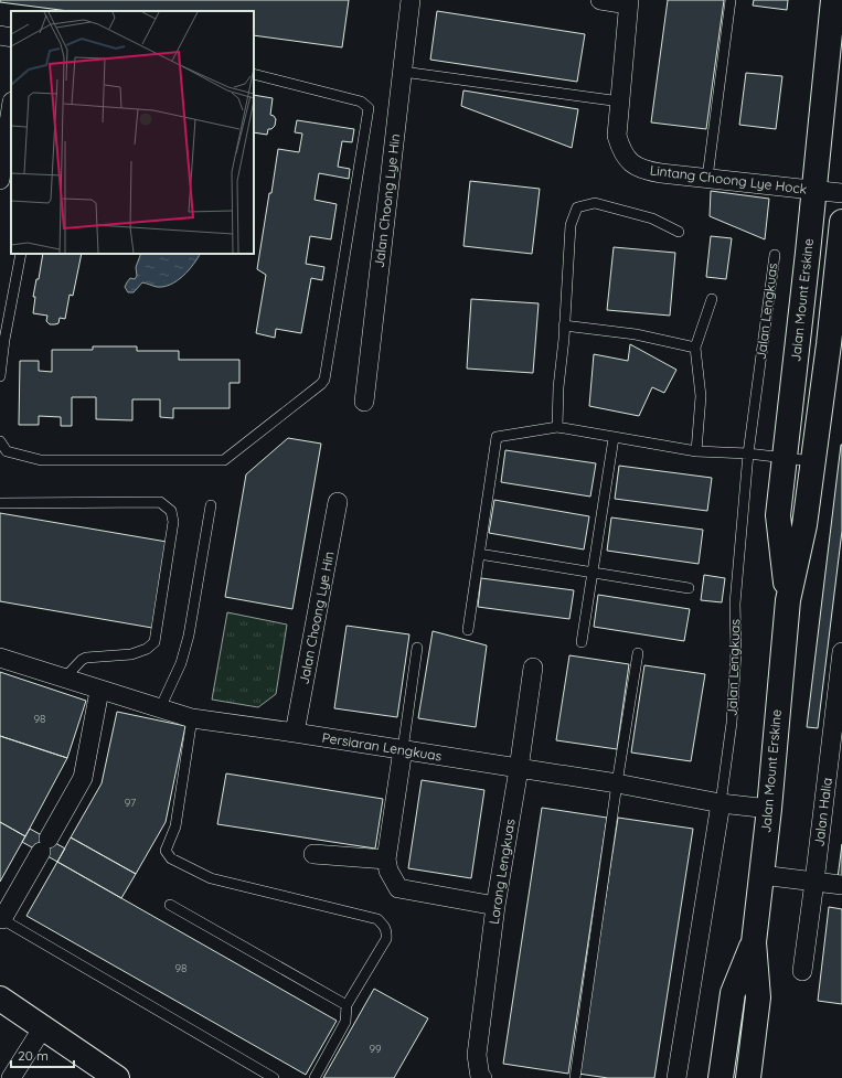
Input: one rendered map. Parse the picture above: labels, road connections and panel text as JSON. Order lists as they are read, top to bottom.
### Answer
{
  "streets": {
    "main road": ["Jalan Mount Erskine"],
    "street": [
      "Lintang Choong Lye Hock",
      "Jalan Choong Lye Hin",
      "Jalan Lengkuas",
      "Persiaran Lengkuas",
      "Jalan Halia",
      "Lorong Lengkuas"
    ]
  },
  "crossings": [
    ["Lintang Choong Lye Hock", "Jalan Mount Erskine"],
    ["Jalan Choong Lye Hin", "Persiaran Lengkuas"],
    ["Jalan Mount Erskine", "Persiaran Lengkuas"],
    ["Jalan Lengkuas", "Persiaran Lengkuas"],
    ["Persiaran Lengkuas", "Lorong Lengkuas"]
  ],
  "house_numbers": [
    "98",
    "97",
    "98",
    "99"
  ],
  "scale_bar": "20 m"
}
